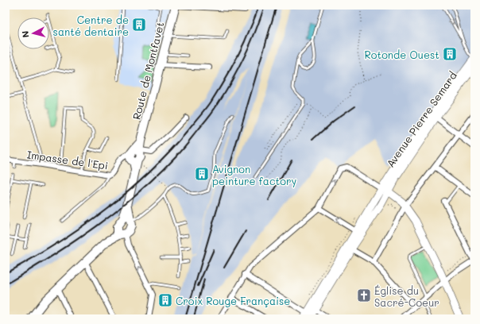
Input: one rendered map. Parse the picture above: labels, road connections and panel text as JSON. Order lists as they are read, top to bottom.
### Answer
{
  "streets": {
    "main road": ["Route de Montfavet", "Avenue Pierre Semard"],
    "street": ["Impasse de l'Epi"]
  },
  "crossings": [
    ["Route de Montfavet", "Impasse de l'Epi"]
  ],
  "places": {
    "building": [
      "Centre de santé dentaire",
      "Rotonde Ouest",
      "Avignon peinture factory",
      "Croix Rouge Française"
    ],
    "church": ["Église du Sacré-Coeur"]
  },
  "north": "left"
}
